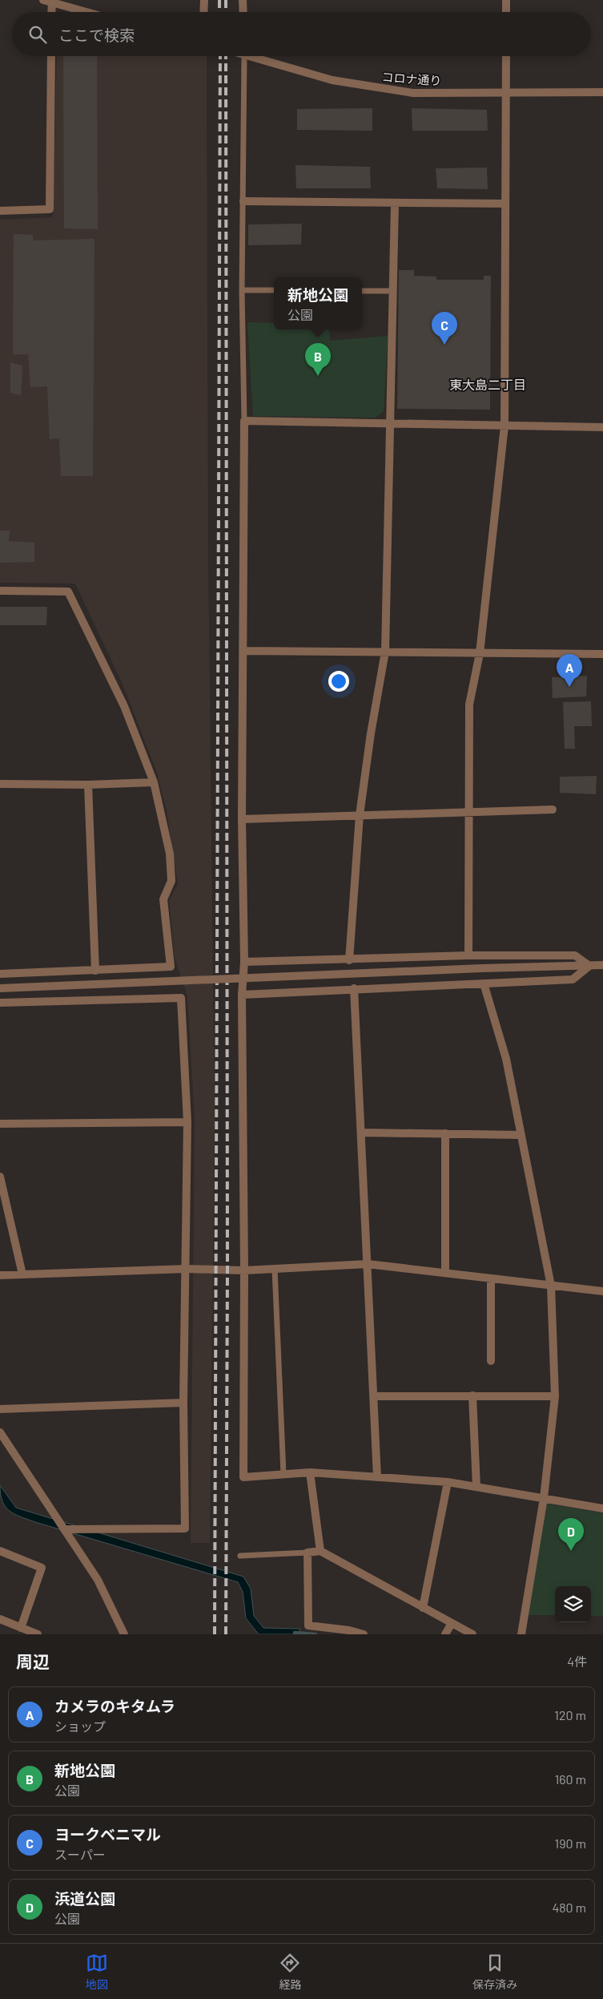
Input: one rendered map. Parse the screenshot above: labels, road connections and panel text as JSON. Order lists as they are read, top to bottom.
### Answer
{
  "streets": {
    "street": ["コロナ通り"]
  },
  "districts": ["東大島二丁目"],
  "page": {
    "search": "ここで検索",
    "popup": ["新地公園", "公園"],
    "pins": [
      "C",
      "B",
      "A",
      "D"
    ],
    "heading": ["周辺", "4件"],
    "list": [
      {
        "mark": "A",
        "name": "カメラのキタムラ",
        "note": "ショップ",
        "value": "120 m"
      },
      {
        "mark": "B",
        "name": "新地公園",
        "note": "公園",
        "value": "160 m"
      },
      {
        "mark": "C",
        "name": "ヨークベニマル",
        "note": "スーパー",
        "value": "190 m"
      },
      {
        "mark": "D",
        "name": "浜道公園",
        "note": "公園",
        "value": "480 m"
      }
    ],
    "nav": ["地図", "経路", "保存済み"]
  }
}
